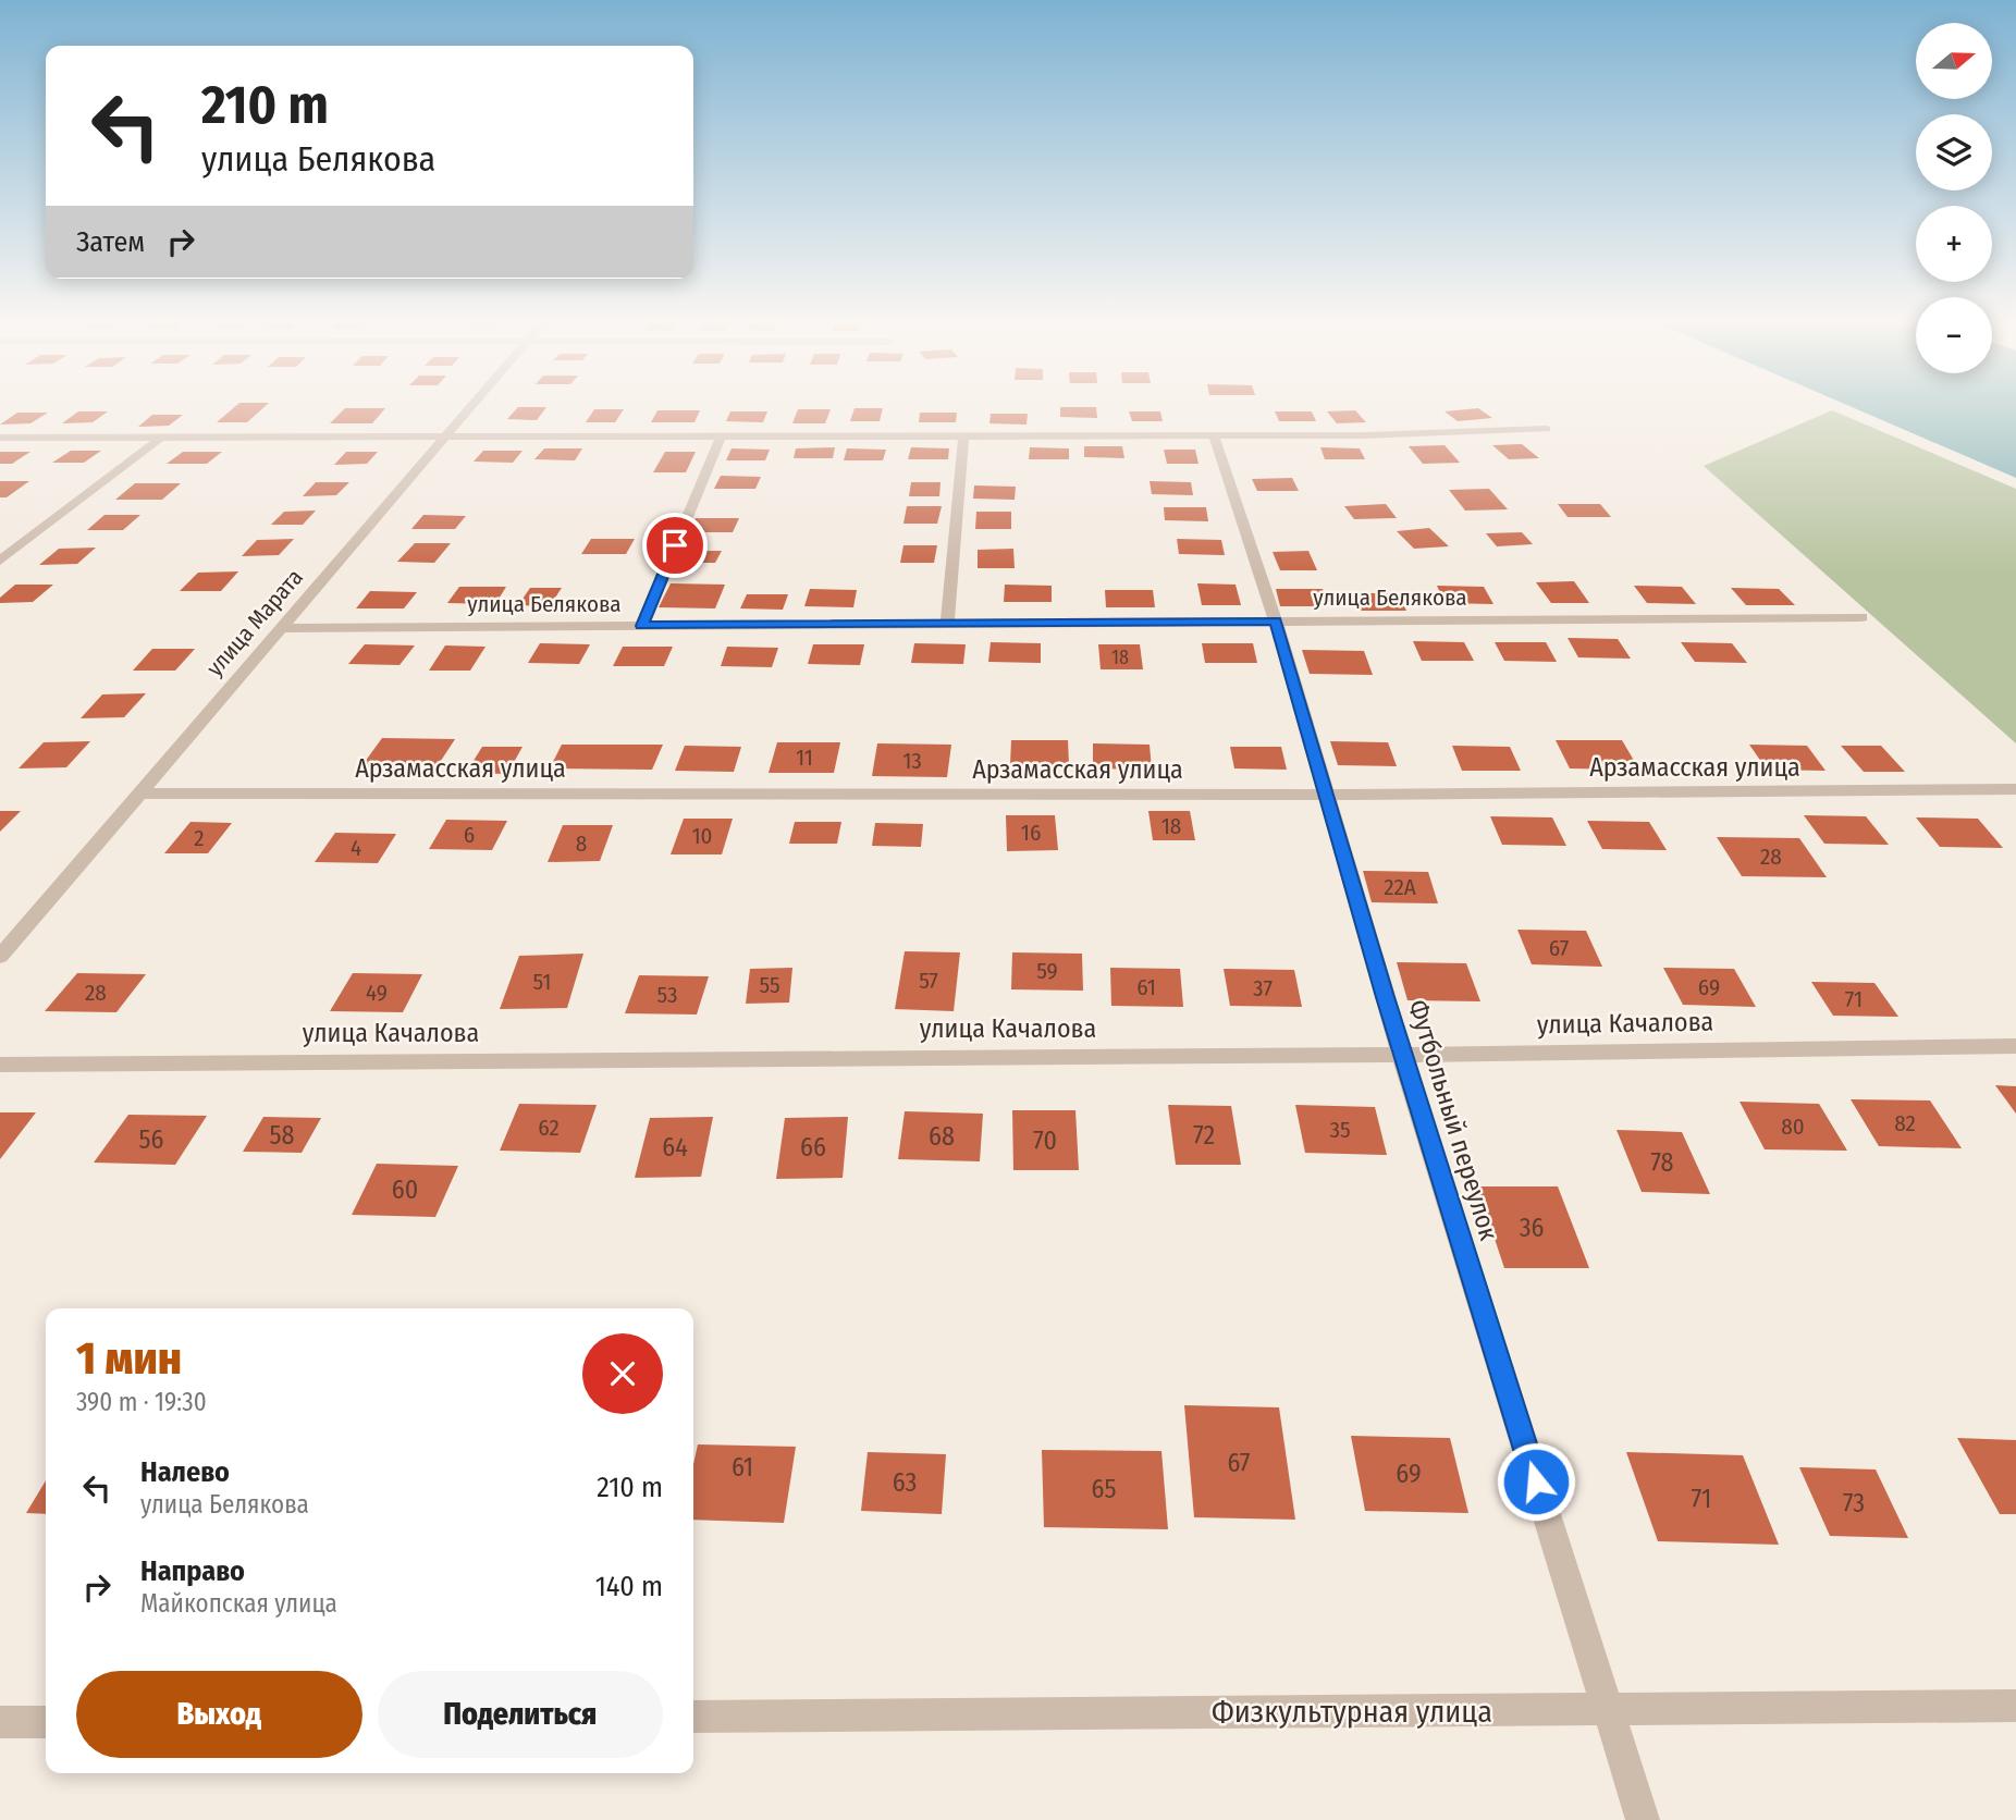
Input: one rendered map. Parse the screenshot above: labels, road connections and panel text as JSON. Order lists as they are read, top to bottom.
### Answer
{
  "streets": {
    "street": [
      "улица Белякова",
      "улица Марата",
      "Арзамасская улица",
      "улица Качалова",
      "Футбольный переулок",
      "Физкультурная улица"
    ]
  },
  "crossings": [
    ["улица Белякова", "улица Марата"],
    ["улица Белякова", "Футбольный переулок"],
    ["улица Марата", "Арзамасская улица"],
    ["Арзамасская улица", "Футбольный переулок"],
    ["улица Качалова", "Футбольный переулок"],
    ["Футбольный переулок", "Физкультурная улица"]
  ],
  "house_numbers": [
    "18",
    "11",
    "13",
    "18",
    "16",
    "6",
    "10",
    "2",
    "8",
    "4",
    "28",
    "22А",
    "67",
    "59",
    "57",
    "51",
    "55",
    "61",
    "69",
    "37",
    "28",
    "49",
    "53",
    "71",
    "82",
    "80",
    "62",
    "35",
    "58",
    "72",
    "68",
    "56",
    "70",
    "64",
    "66",
    "78",
    "60",
    "36",
    "67",
    "61",
    "69",
    "63",
    "65",
    "71",
    "73"
  ],
  "north": "right",
  "page": {
    "map_buttons": ["+", "−"],
    "turn": ["210 m", "улица Белякова"],
    "then": "Затем",
    "heading": ["1 мин", "390 m · 19:30"],
    "list": [
      {
        "name": "Налево",
        "note": "улица Белякова",
        "value": "210 m"
      },
      {
        "name": "Направо",
        "note": "Майкопская улица",
        "value": "140 m"
      }
    ],
    "buttons": ["Выход", "Поделиться"]
  }
}
